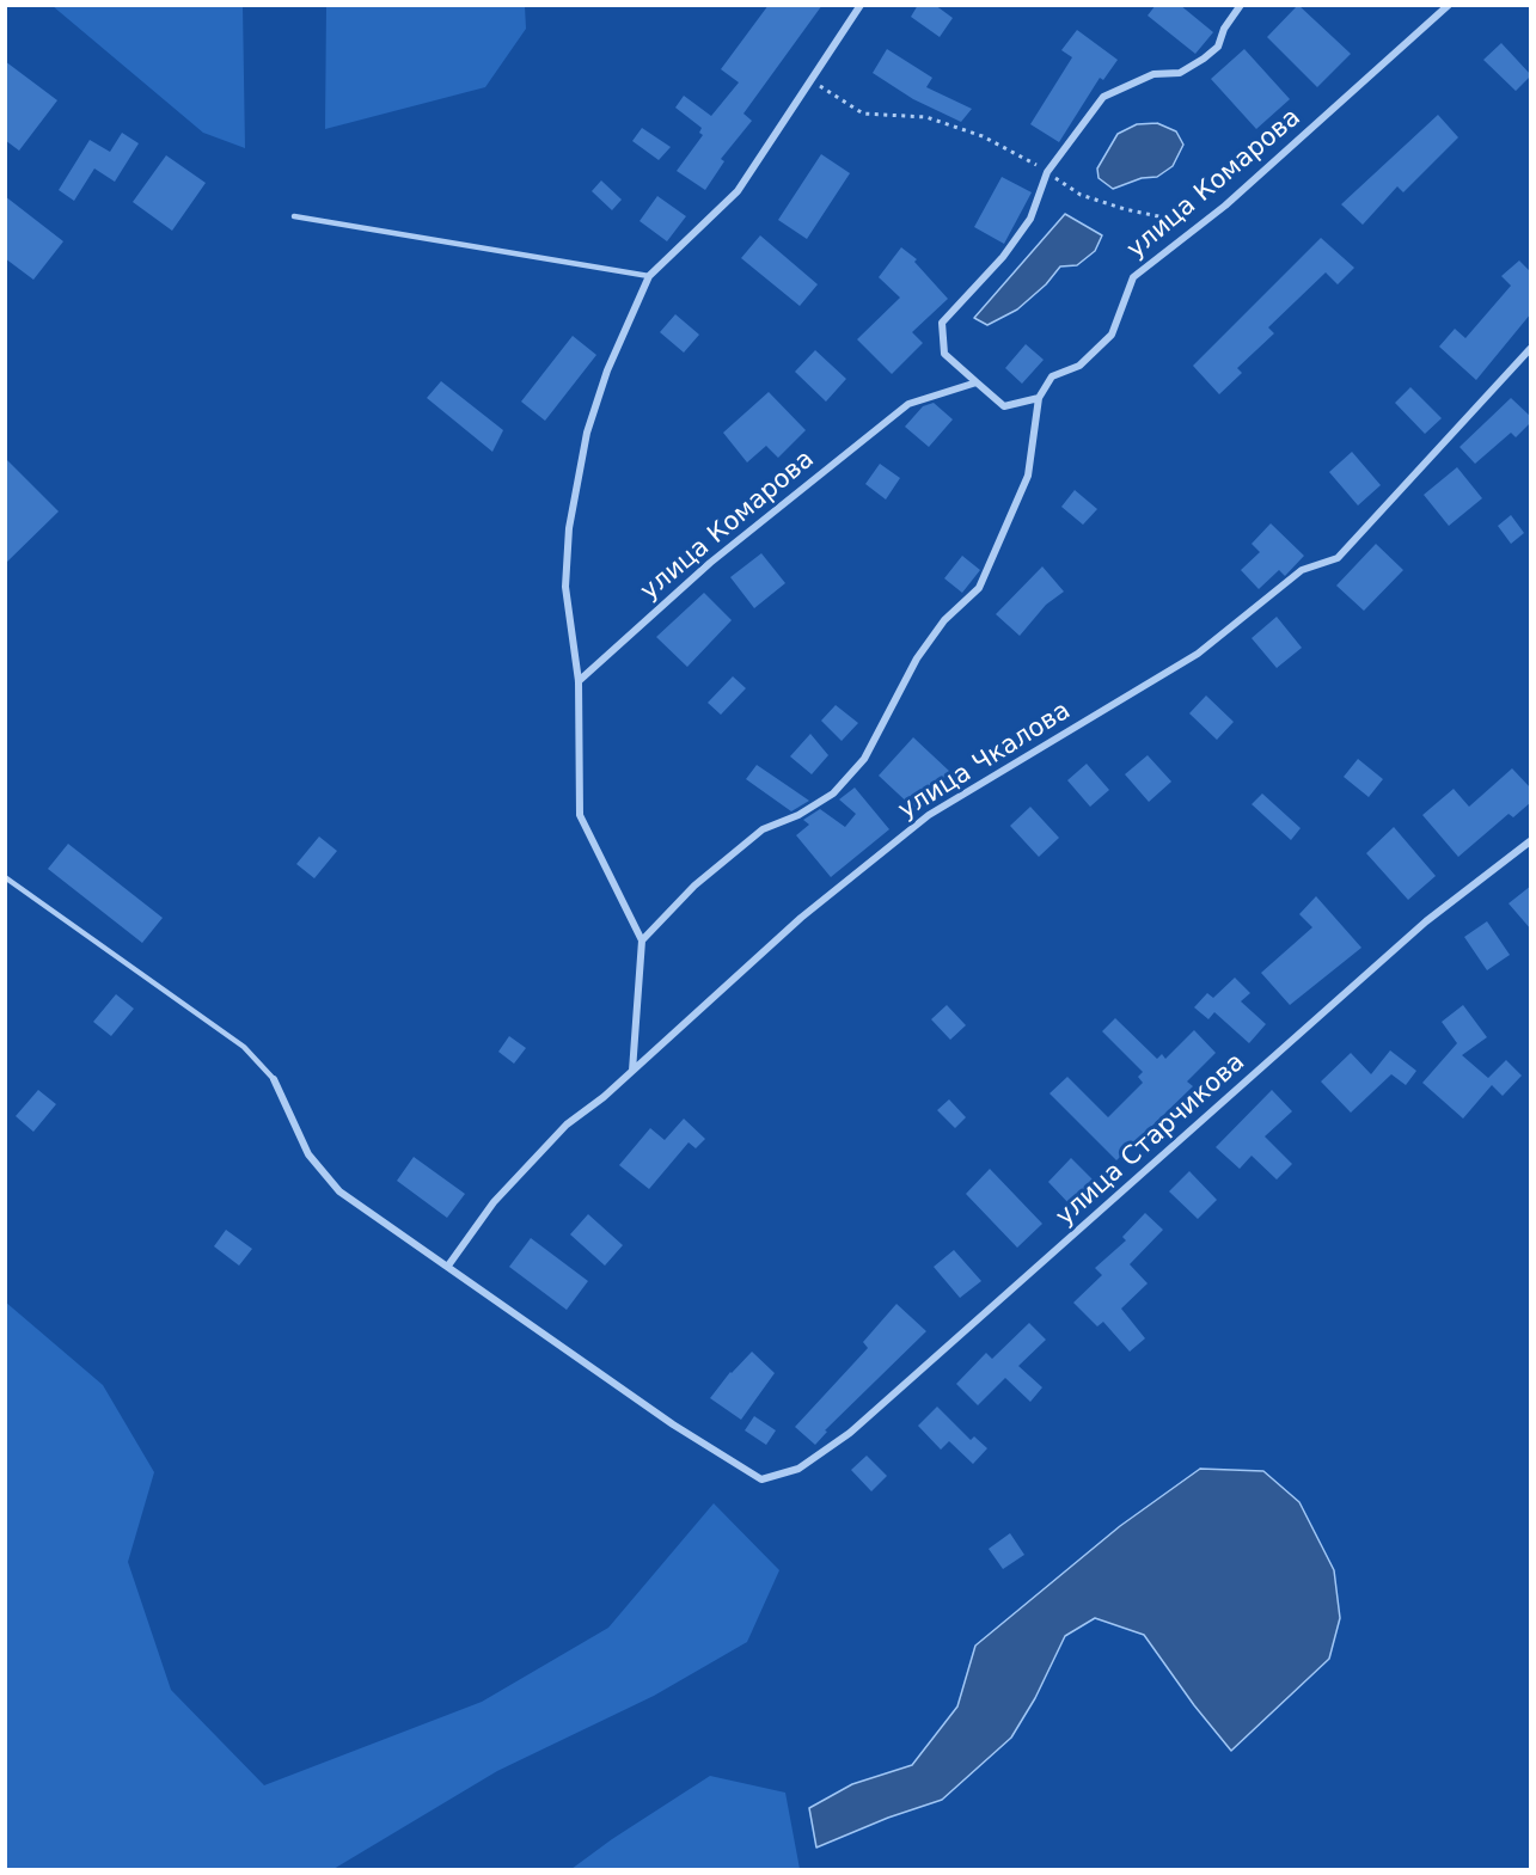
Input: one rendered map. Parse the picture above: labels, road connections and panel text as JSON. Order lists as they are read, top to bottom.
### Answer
{
  "streets": {
    "street": ["улица Комарова", "улица Чкалова", "улица Старчикова"]
  },
  "crossings": [
    ["улица Чкалова", "улица Старчикова"]
  ]
}
